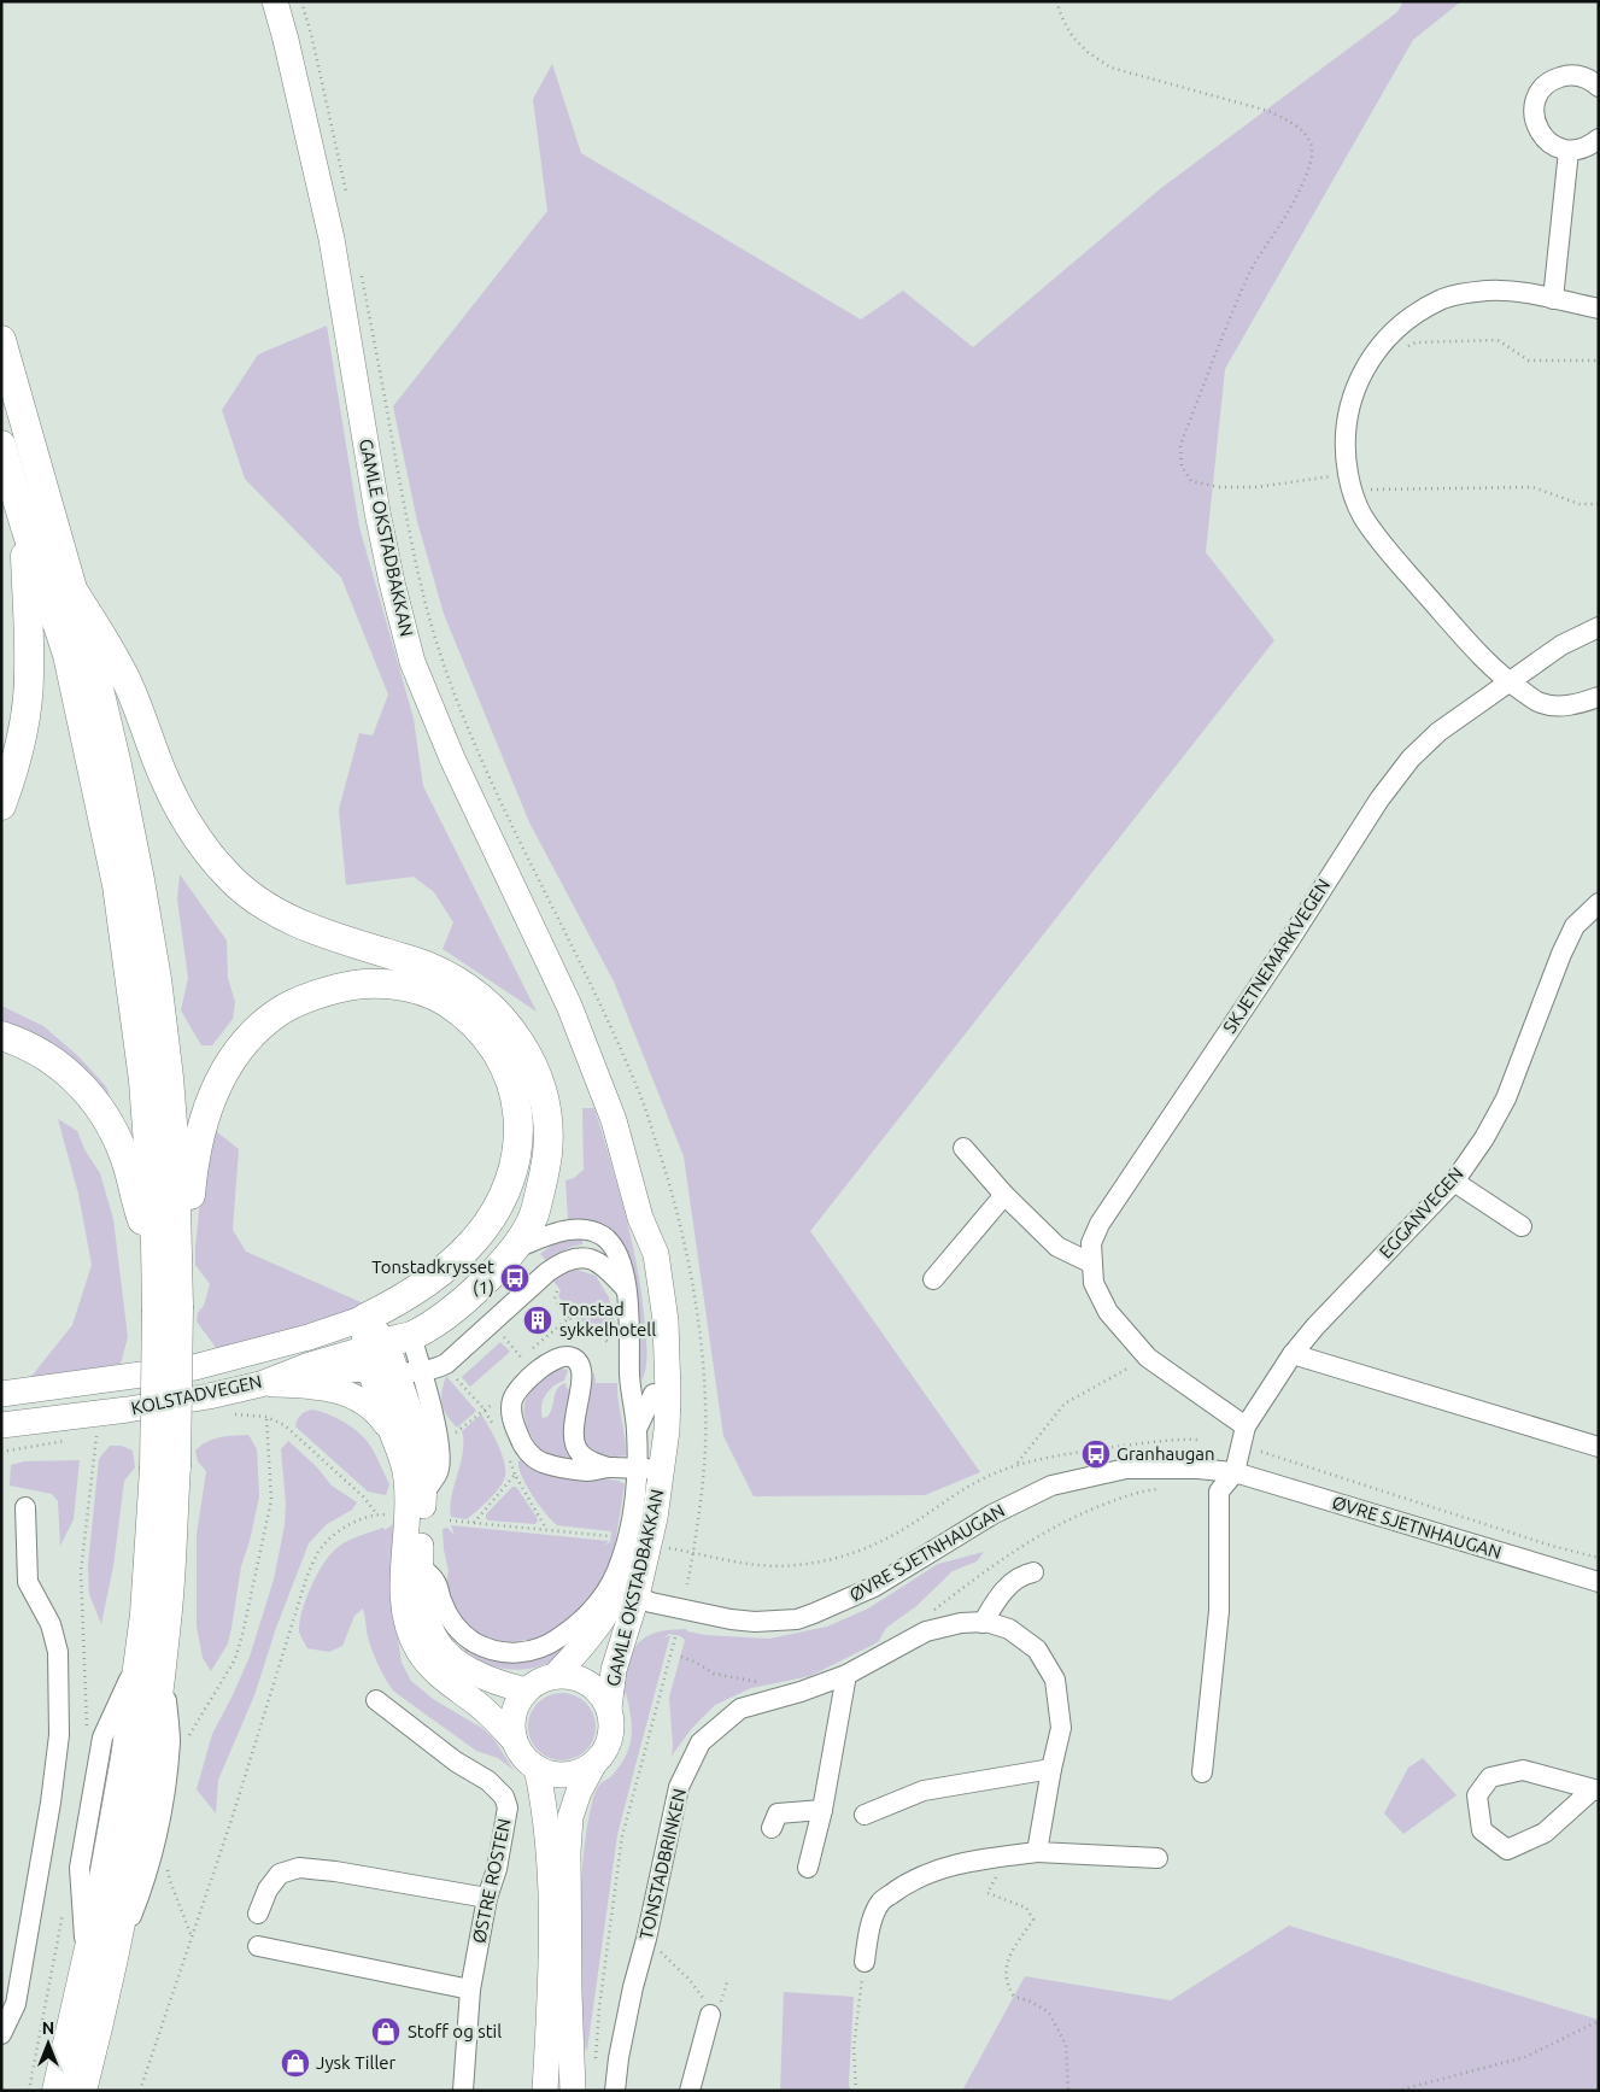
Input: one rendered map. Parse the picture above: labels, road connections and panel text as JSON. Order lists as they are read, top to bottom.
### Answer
{
  "streets": {
    "main road": ["GAMLE OKSTADBAKKAN", "KOLSTADVEGEN"],
    "street": [
      "SKJETNEMARKVEGEN",
      "EGGANVEGEN",
      "ØVRE SJETNHAUGAN",
      "TONSTADBRINKEN",
      "ØSTRE ROSTEN"
    ]
  },
  "crossings": [
    ["GAMLE OKSTADBAKKAN", "ØVRE SJETNHAUGAN"],
    ["SKJETNEMARKVEGEN", "EGGANVEGEN"],
    ["EGGANVEGEN", "ØVRE SJETNHAUGAN"]
  ],
  "places": {
    "bus stop": ["Tonstadkrysset (1)", "Granhaugan"],
    "building": ["Tonstad sykkelhotell"],
    "shop": ["Stoff og stil", "Jysk Tiller"]
  },
  "north": "top"
}
